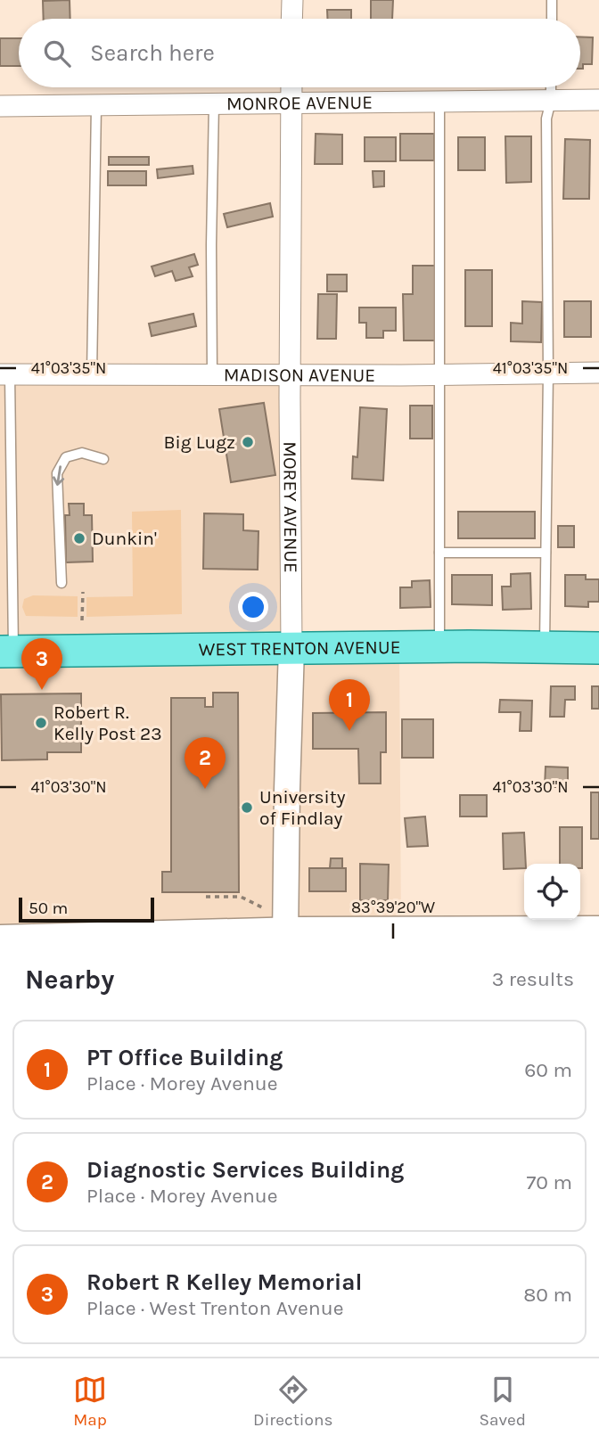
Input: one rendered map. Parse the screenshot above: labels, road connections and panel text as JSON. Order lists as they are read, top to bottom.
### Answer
{
  "streets": {
    "main road": ["WEST TRENTON AVENUE"],
    "street": ["MONROE AVENUE", "MADISON AVENUE", "MOREY AVENUE"]
  },
  "crossings": [
    ["MONROE AVENUE", "MOREY AVENUE"],
    ["MADISON AVENUE", "MOREY AVENUE"],
    ["MOREY AVENUE", "WEST TRENTON AVENUE"]
  ],
  "places": [
    "Big Lugz",
    "Dunkin'",
    "Robert R. Kelly Post 23",
    "University of Findlay"
  ],
  "scale_bar": "50 m",
  "page": {
    "search": "Search here",
    "pins": ["3", "1", "2"],
    "scale": "50 m",
    "heading": ["Nearby", "3 results"],
    "list": [
      {
        "mark": "1",
        "name": "PT Office Building",
        "note": "Place · Morey Avenue",
        "value": "60 m"
      },
      {
        "mark": "2",
        "name": "Diagnostic Services Building",
        "note": "Place · Morey Avenue",
        "value": "70 m"
      },
      {
        "mark": "3",
        "name": "Robert R Kelley Memorial",
        "note": "Place · West Trenton Avenue",
        "value": "80 m"
      }
    ],
    "nav": ["Map", "Directions", "Saved"]
  },
  "coordinates": ["41°03'35\"N", "41°03'30\"N", "83°39'20\"W"]
}
